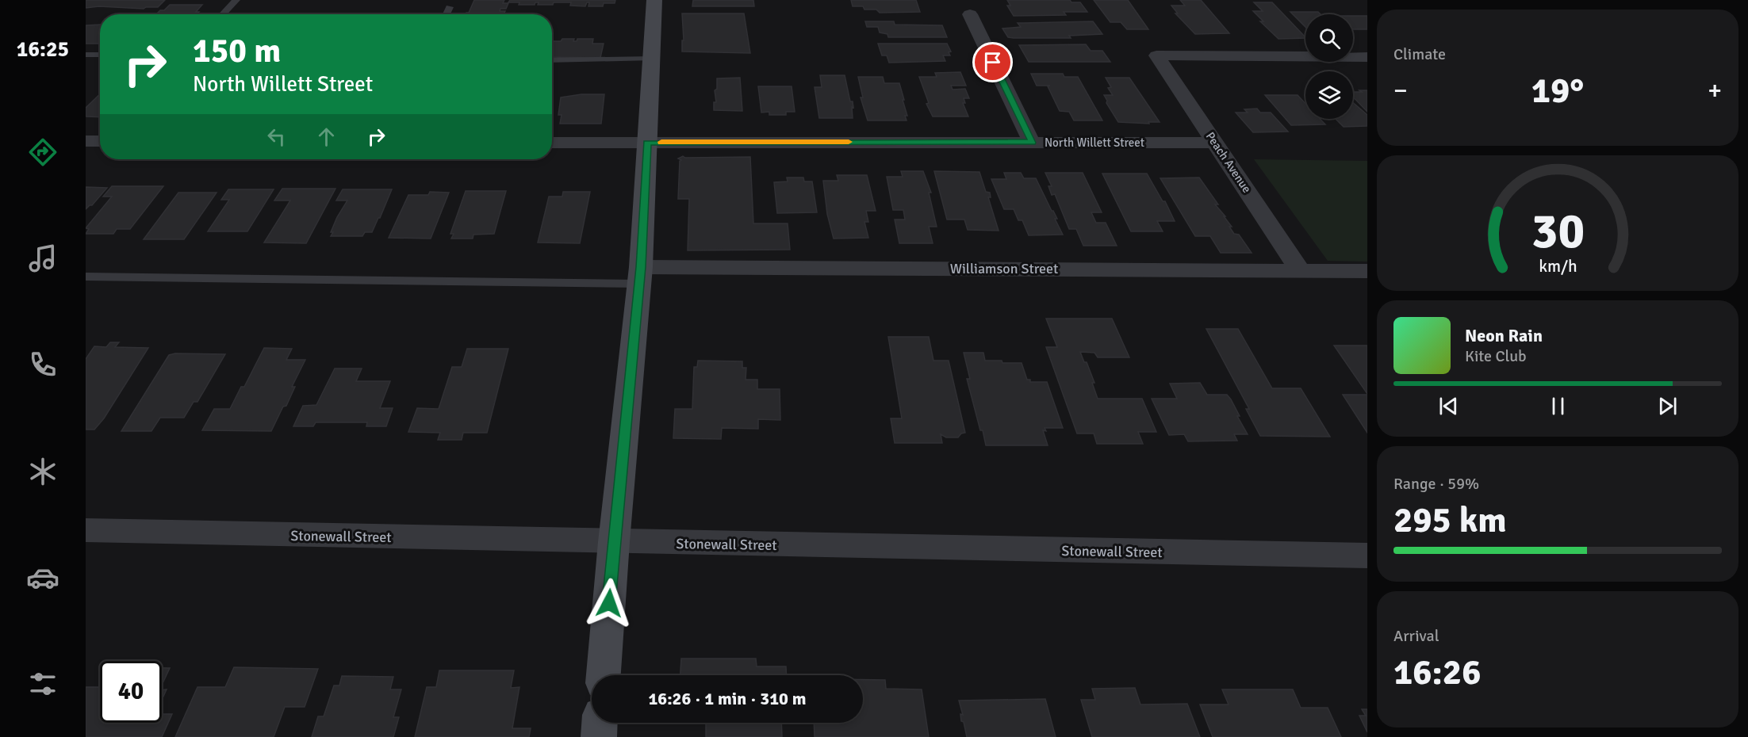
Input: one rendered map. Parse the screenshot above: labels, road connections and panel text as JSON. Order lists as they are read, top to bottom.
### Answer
{
  "streets": {
    "street": [
      "North Willett Street",
      "Peach Avenue",
      "Williamson Street",
      "Stonewall Street"
    ]
  },
  "crossings": [
    ["North Willett Street", "Peach Avenue"],
    ["Peach Avenue", "Williamson Street"]
  ],
  "page": {
    "tabs": "16:25",
    "tile": [
      "Climate",
      ["Range · 59%", "295 km"],
      ["Arrival", "16:26"]
    ],
    "turn": ["150 m", "North Willett Street"],
    "heat": ["−", "19°", "+"],
    "song": ["Neon Rain", "Kite Club"],
    "limit": "40",
    "trip": "16:26 · 1 min · 310 m",
    "gauge": ["30", "km/h"]
  }
}
